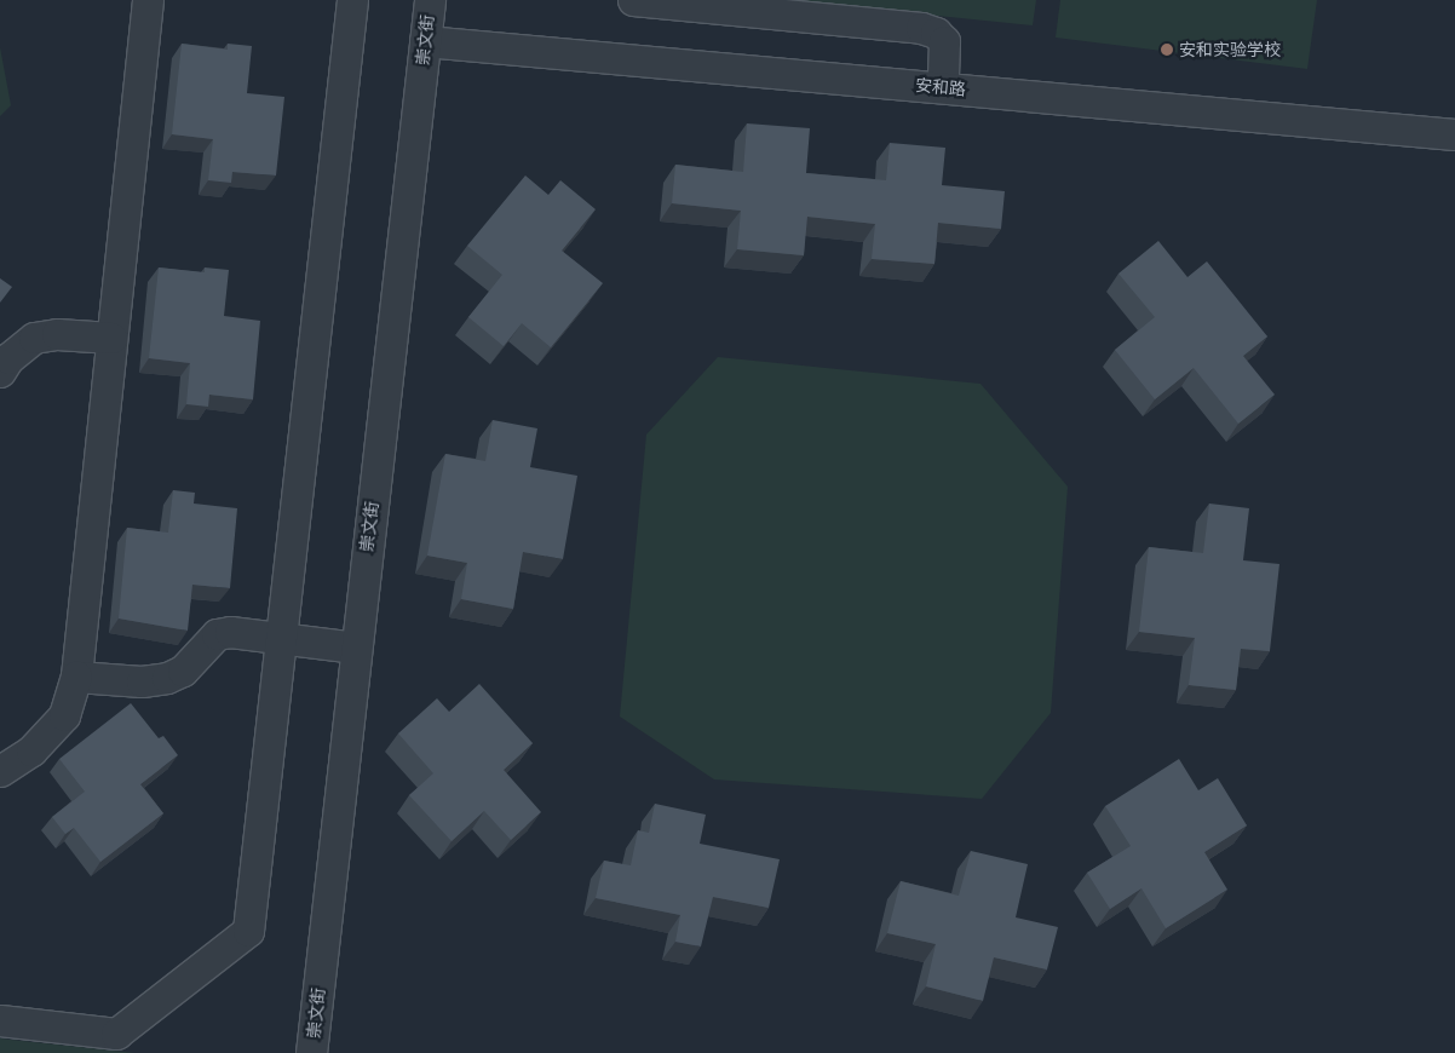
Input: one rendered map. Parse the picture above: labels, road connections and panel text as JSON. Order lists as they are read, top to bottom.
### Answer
{
  "streets": {
    "street": ["崇文街", "安和路"]
  },
  "crossings": [
    ["崇文街", "安和路"]
  ],
  "places": ["安和实验学校"]
}
